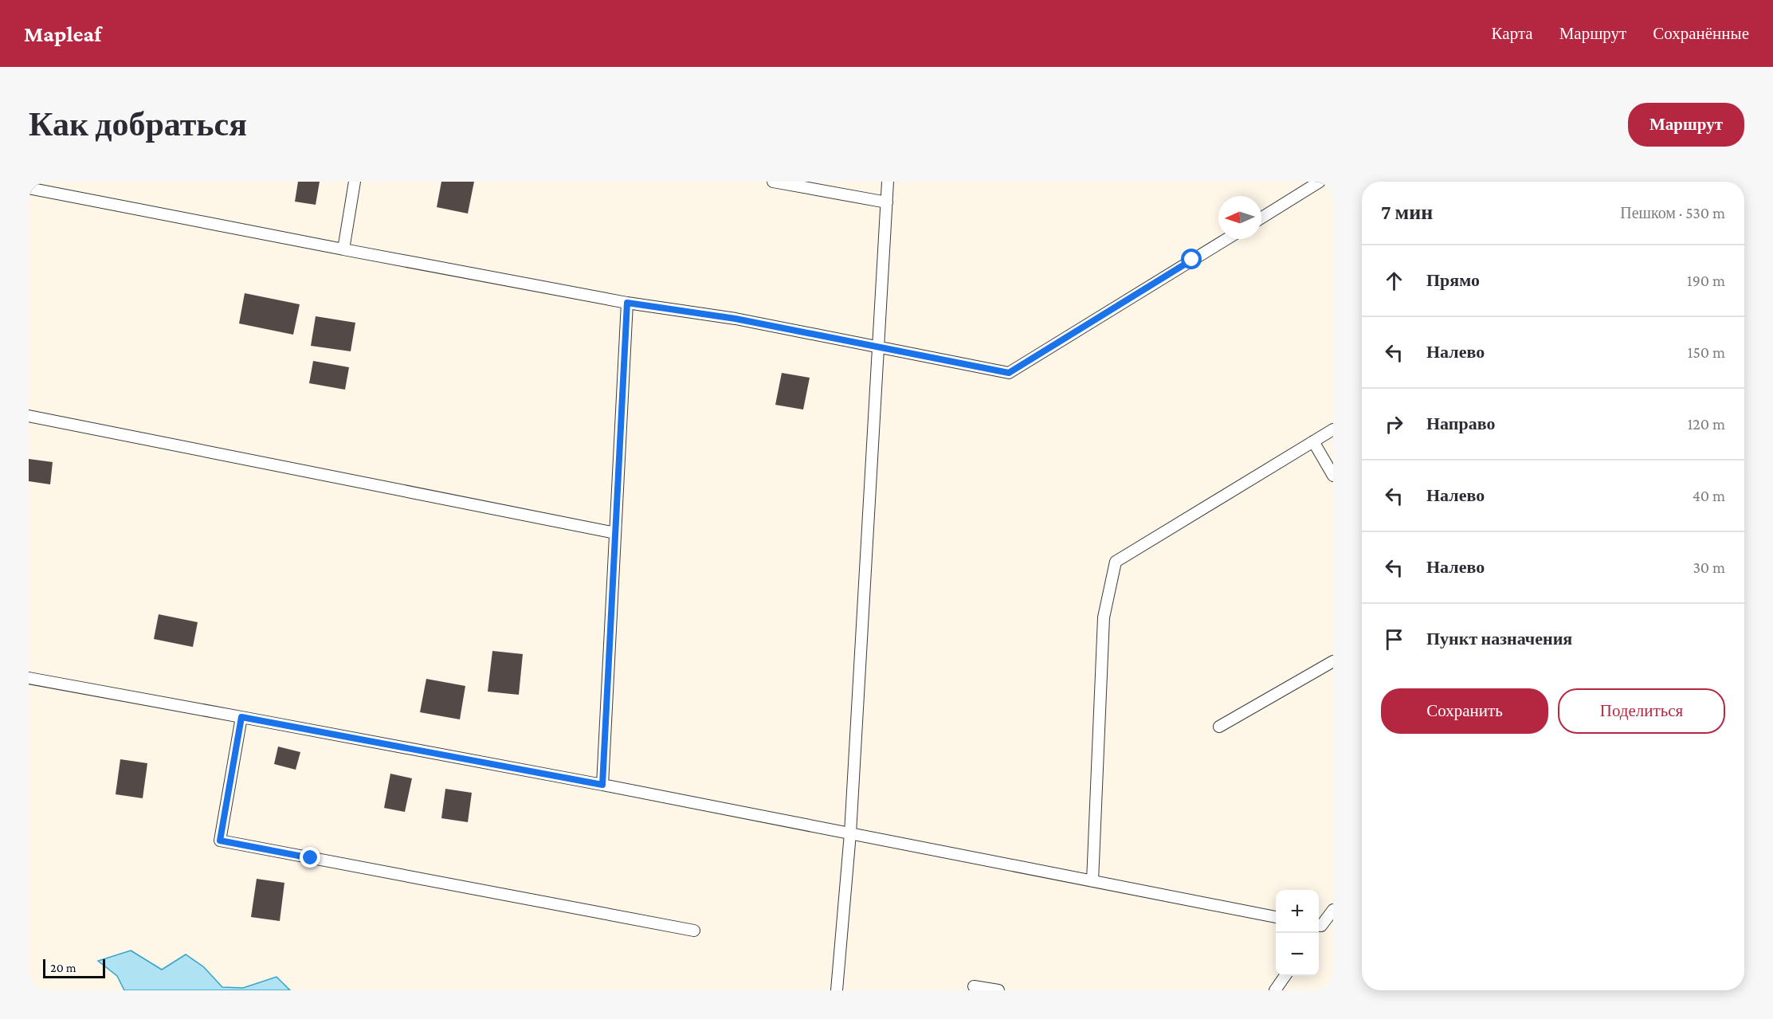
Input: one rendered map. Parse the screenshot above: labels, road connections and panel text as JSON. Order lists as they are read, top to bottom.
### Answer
{
  "scale_bar": "20 m",
  "north": "left",
  "page": {
    "header": "Mapleaf",
    "nav": ["Карта", "Маршрут", "Сохранённые"],
    "buttons": [
      "Маршрут",
      ["Сохранить", "Поделиться"]
    ],
    "title": "Как добраться",
    "heading": ["7 мин", "Пешком · 530 m"],
    "list": [
      ["Прямо", "190 m"],
      ["Налево", "150 m"],
      ["Направо", "120 m"],
      ["Налево", "40 m"],
      ["Налево", "30 m"],
      "Пункт назначения"
    ],
    "map_buttons": ["+", "−"],
    "scale": "20 m"
  }
}
